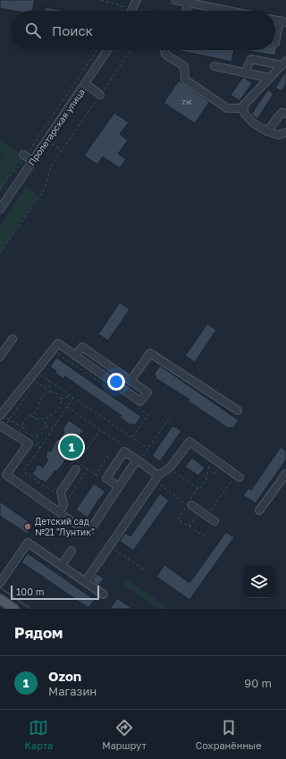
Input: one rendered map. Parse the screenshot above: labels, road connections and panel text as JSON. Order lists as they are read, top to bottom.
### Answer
{
  "streets": {
    "street": ["Пролетарская улица"]
  },
  "places": ["Детский сад №21 \"Лунтик\""],
  "house_numbers": ["7Ж"],
  "scale_bar": "100 m",
  "page": {
    "search": "Поиск",
    "pins": "1",
    "scale": "100 m",
    "heading": "Рядом",
    "list": [
      {
        "mark": "1",
        "name": "Ozon",
        "note": "Магазин",
        "value": "90 m"
      }
    ],
    "nav": ["Карта", "Маршрут", "Сохранённые"]
  }
}
